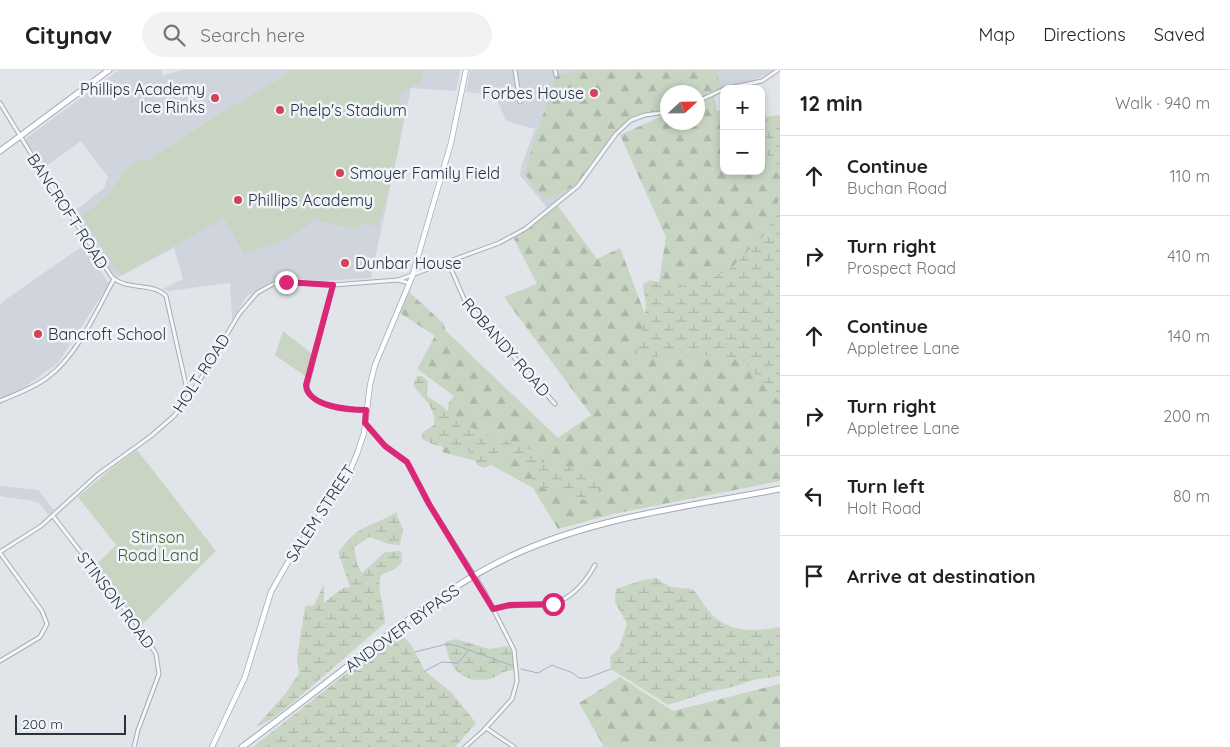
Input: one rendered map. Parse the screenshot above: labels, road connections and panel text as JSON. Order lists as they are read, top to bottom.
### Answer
{
  "streets": {
    "main road": ["ANDOVER BYPASS"],
    "street": [
      "BANCROFT ROAD",
      "ROBANDY ROAD",
      "HOLT ROAD",
      "SALEM STREET",
      "STINSON ROAD"
    ]
  },
  "crossings": [
    ["BANCROFT ROAD", "HOLT ROAD"],
    ["ROBANDY ROAD", "HOLT ROAD"],
    ["HOLT ROAD", "SALEM STREET"],
    ["HOLT ROAD", "STINSON ROAD"]
  ],
  "parks": ["Stinson Road Land"],
  "places": [
    "Forbes House",
    "Phillips Academy Ice Rinks",
    "Phelp's Stadium",
    "Smoyer Family Field",
    "Phillips Academy",
    "Dunbar House",
    "Bancroft School"
  ],
  "scale_bar": "200 m",
  "north": "right",
  "page": {
    "header": "Citynav",
    "search": "Search here",
    "nav": ["Map", "Directions", "Saved"],
    "heading": ["12 min", "Walk · 940 m"],
    "map_buttons": ["+", "−"],
    "list": [
      ["Continue", "Buchan Road", "110 m"],
      ["Turn right", "Prospect Road", "410 m"],
      ["Continue", "Appletree Lane", "140 m"],
      ["Turn right", "Appletree Lane", "200 m"],
      ["Turn left", "Holt Road", "80 m"],
      "Arrive at destination"
    ],
    "scale": "200 m"
  }
}
